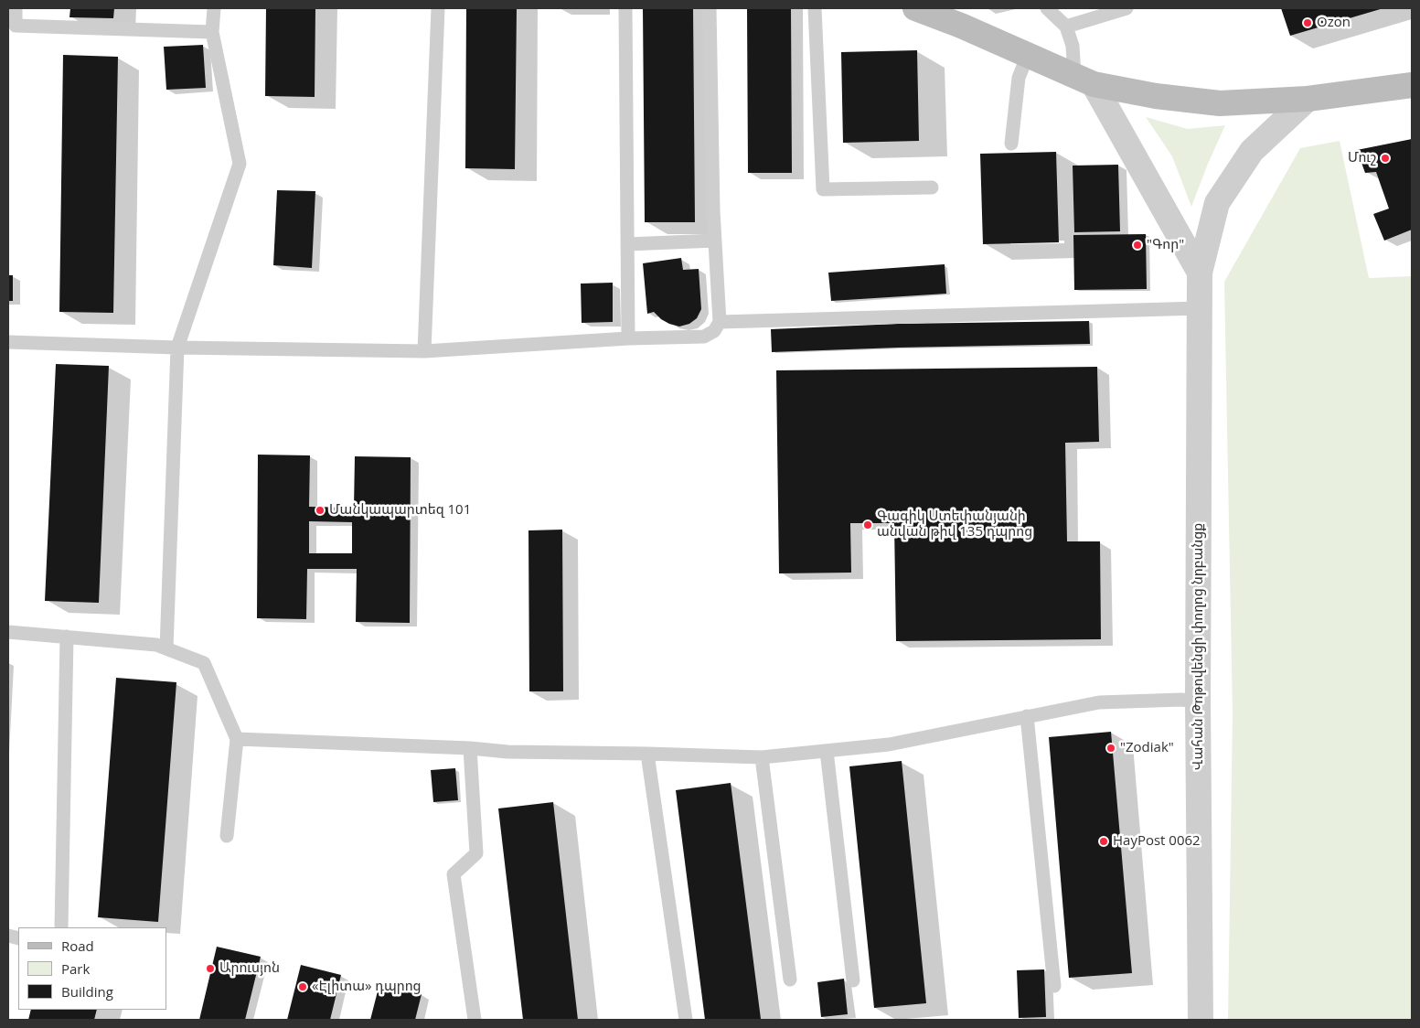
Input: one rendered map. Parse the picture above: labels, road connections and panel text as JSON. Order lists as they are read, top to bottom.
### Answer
{
  "streets": {
    "street": ["Վահան Թոթովենցի փողոց նրբանցք"]
  },
  "places": [
    "Ozon",
    "Մուշ",
    "\"Գոր\"",
    "Մանկապարտեզ 101",
    "Գագիկ Ստեփանյանի անվան թիվ 135 դպրոց",
    "\"Zodiak\"",
    "HayPost 0062",
    "Արուսյոն",
    "«Էլիտա» դպրոց"
  ],
  "legend": ["Road", "Park", "Building"]
}
